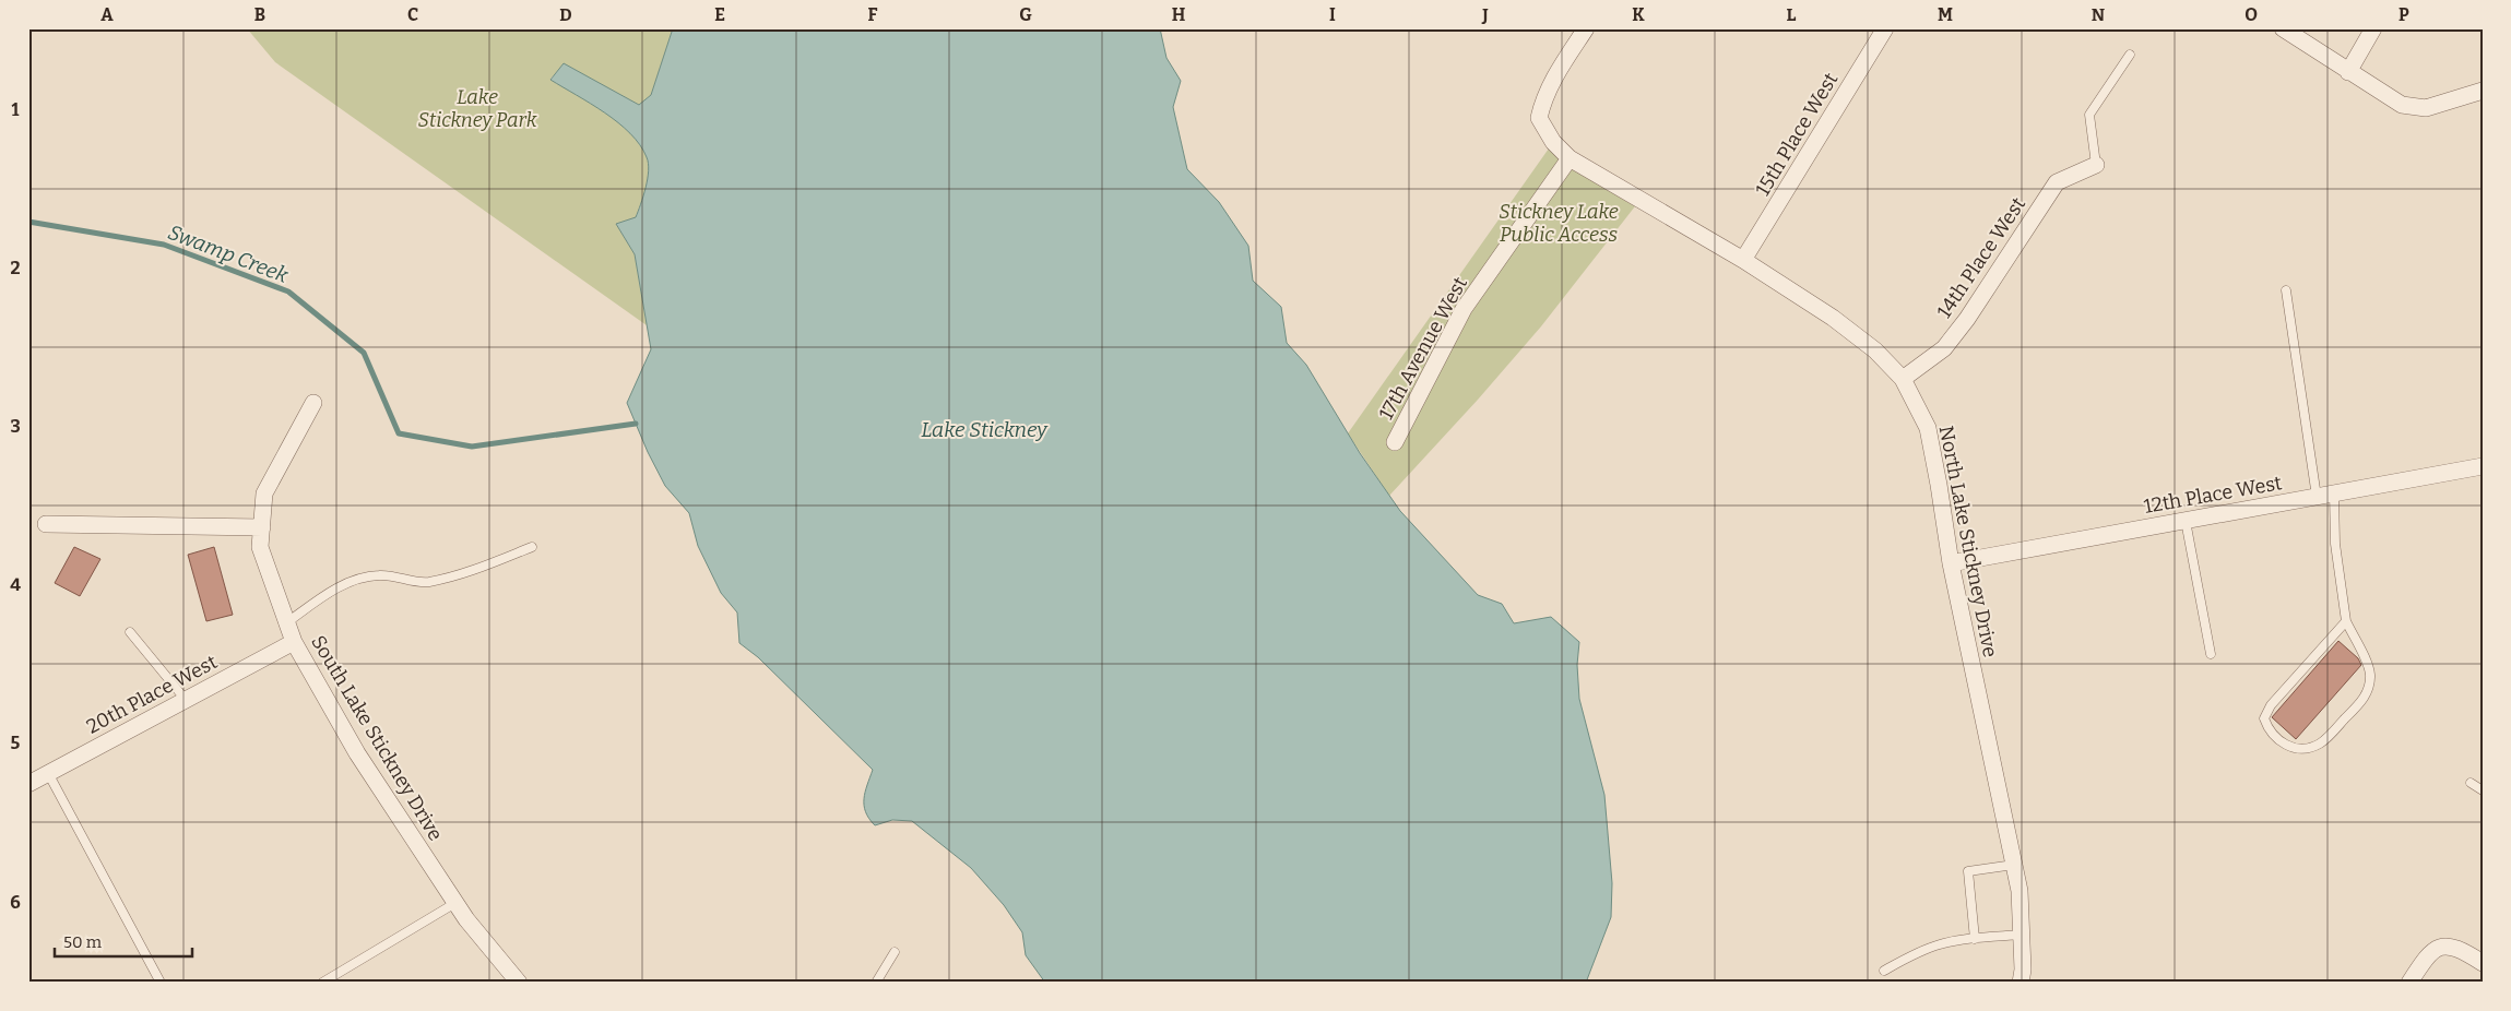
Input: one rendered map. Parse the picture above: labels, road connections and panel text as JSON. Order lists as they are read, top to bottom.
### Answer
{
  "streets": {
    "street": [
      "15th Place West",
      "14th Place West",
      "17th Avenue West",
      "12th Place West",
      "North Lake Stickney Drive",
      "20th Place West",
      "South Lake Stickney Drive"
    ]
  },
  "crossings": [
    ["15th Place West", "North Lake Stickney Drive"],
    ["14th Place West", "North Lake Stickney Drive"],
    ["17th Avenue West", "North Lake Stickney Drive"],
    ["12th Place West", "North Lake Stickney Drive"],
    ["20th Place West", "South Lake Stickney Drive"]
  ],
  "water": ["Swamp Creek", "Lake Stickney"],
  "parks": ["Lake Stickney Park", "Stickney Lake Public Access"],
  "scale_bar": "50 m",
  "grid": {
    "columns": [
      "A",
      "B",
      "C",
      "D",
      "E",
      "F",
      "G",
      "H",
      "I",
      "J",
      "K",
      "L",
      "M",
      "N",
      "O",
      "P"
    ],
    "rows": [
      "1",
      "2",
      "3",
      "4",
      "5",
      "6"
    ]
  }
}
